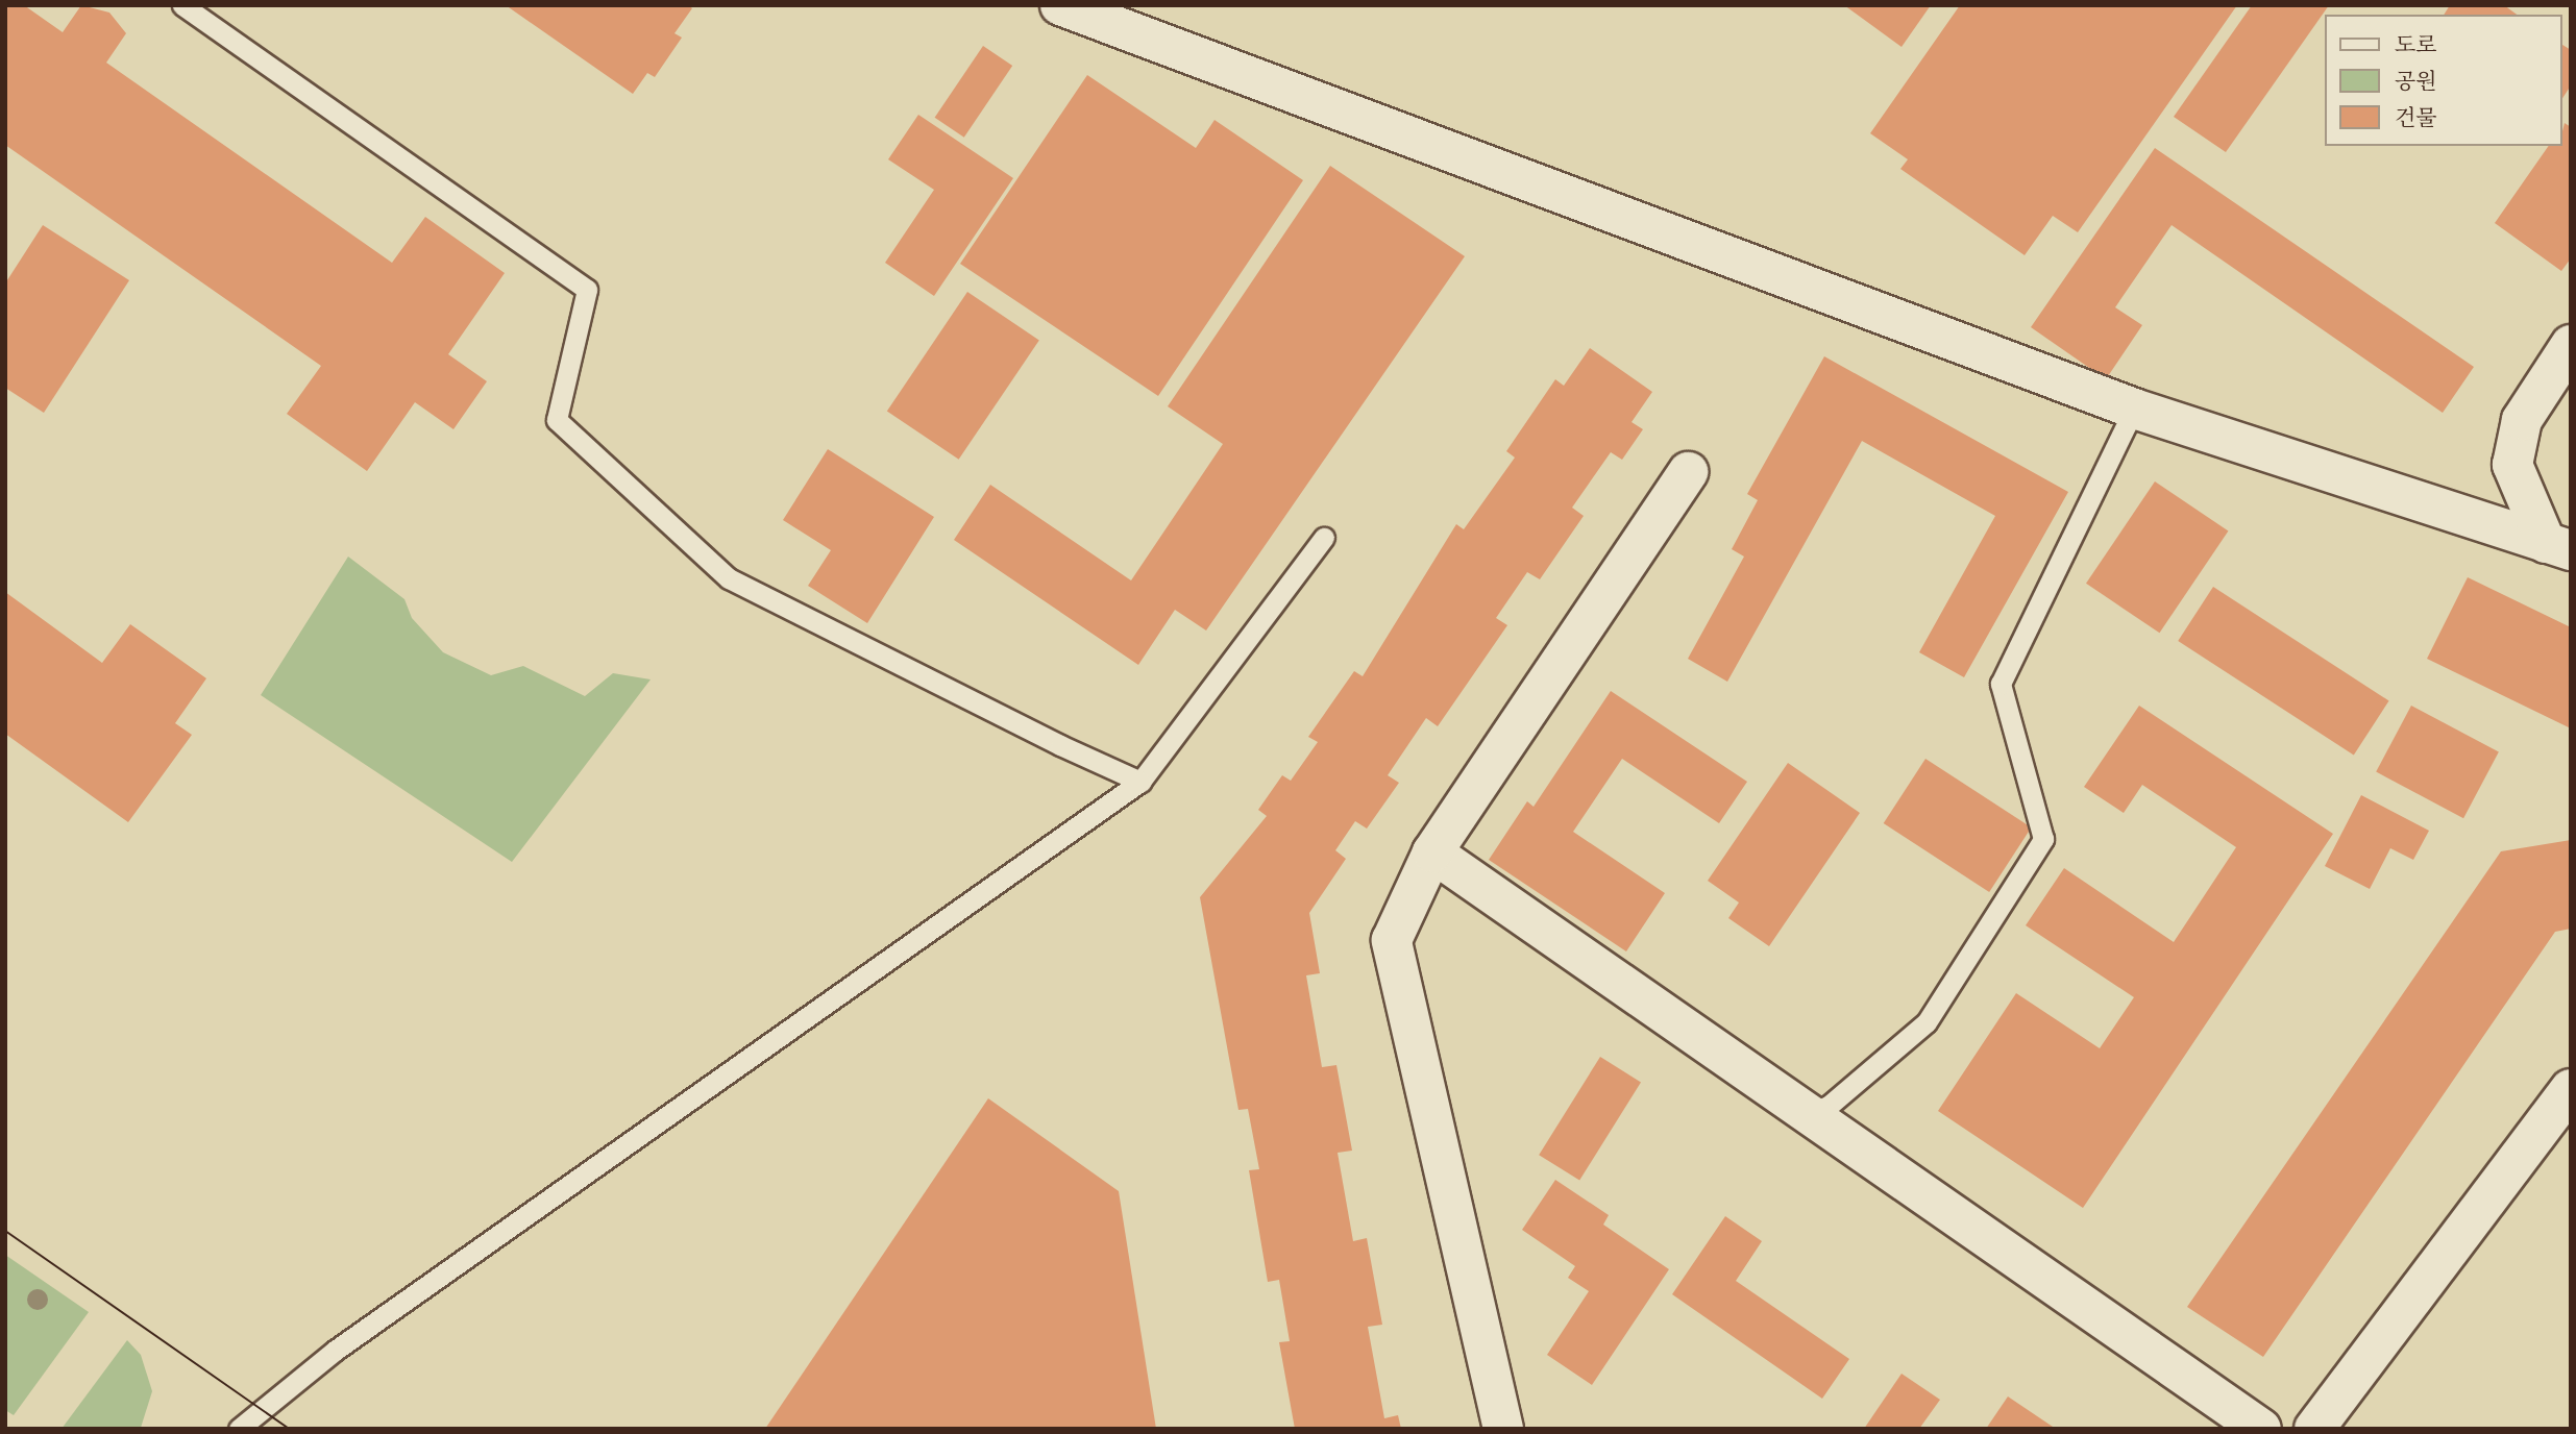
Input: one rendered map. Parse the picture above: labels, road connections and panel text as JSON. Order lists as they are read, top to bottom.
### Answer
{
  "legend": ["도로", "공원", "건물"]
}
